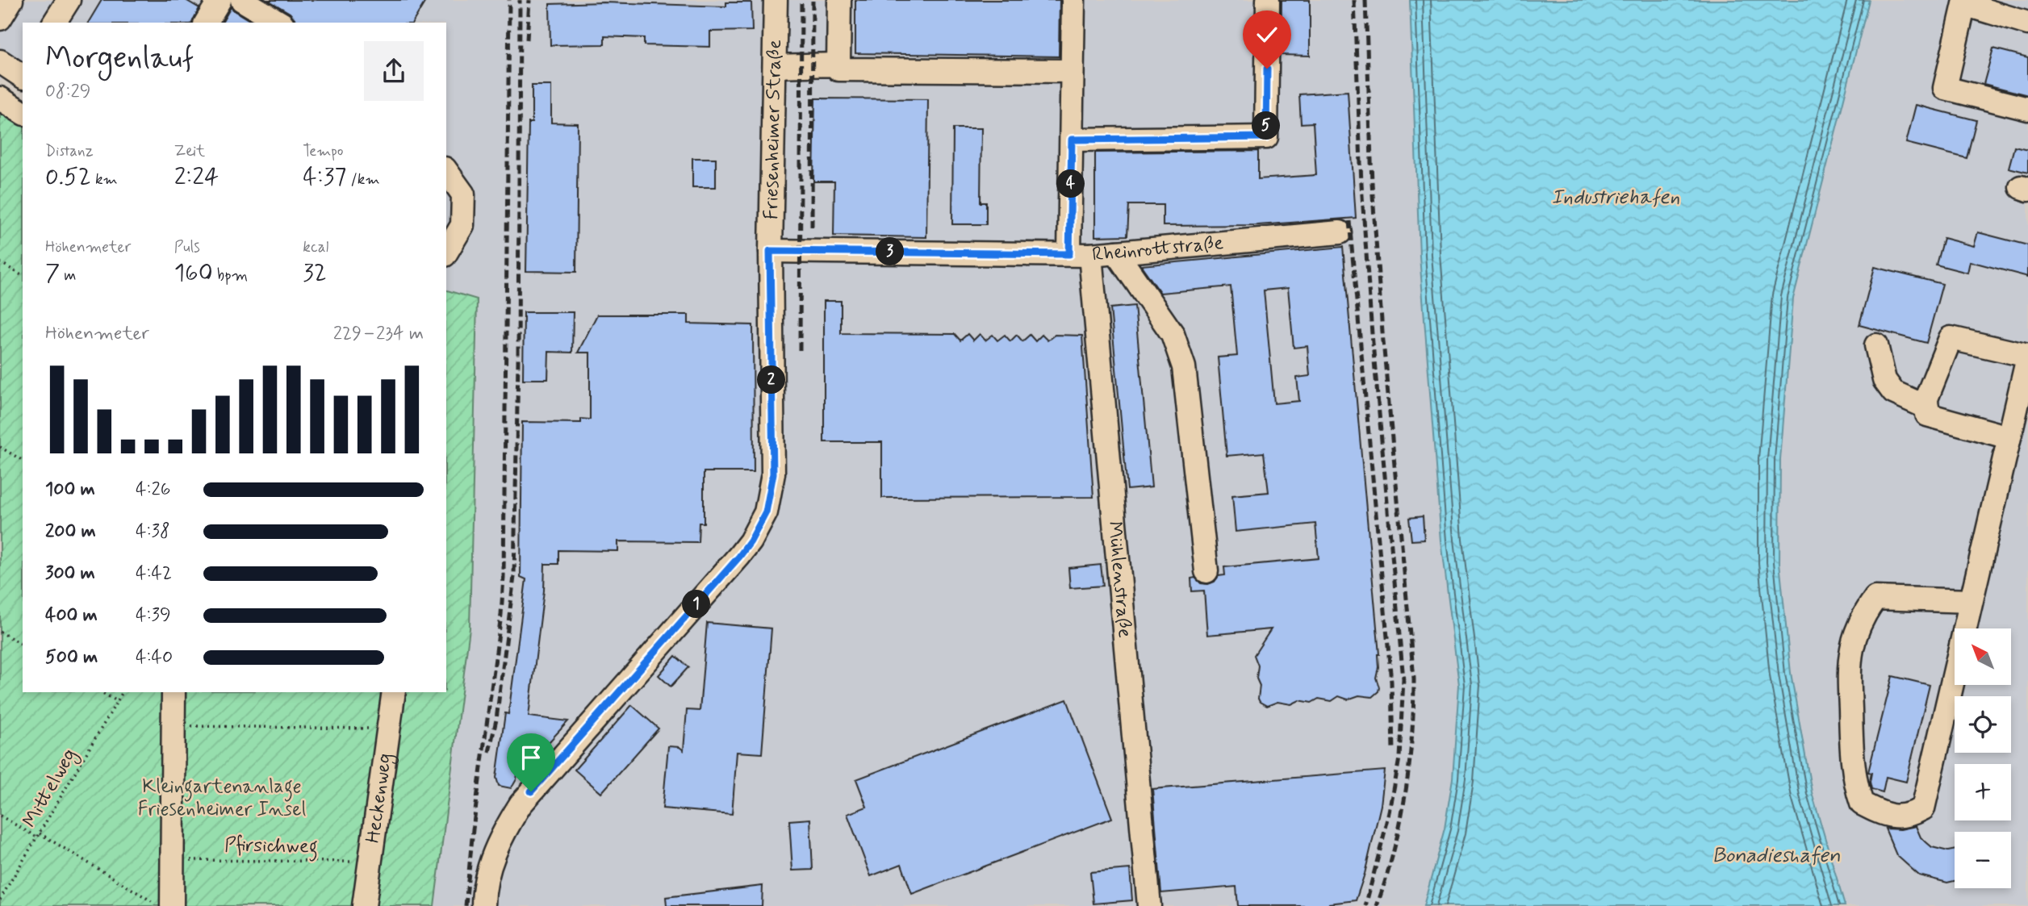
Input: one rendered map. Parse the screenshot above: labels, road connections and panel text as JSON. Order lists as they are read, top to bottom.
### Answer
{
  "streets": {
    "street": [
      "Friesenheimer Straße",
      "Rheinrottstraße",
      "Mühlenstraße",
      "Heckenweg"
    ],
    "path": ["Mittelweg", "Pfirsichweg"]
  },
  "crossings": [
    ["Friesenheimer Straße", "Rheinrottstraße"],
    ["Rheinrottstraße", "Mühlenstraße"],
    ["Heckenweg", "Pfirsichweg"]
  ],
  "water": ["Industriehafen", "Bonadieshafen"],
  "parks": ["Kleingartenanlage Friesenheimer Insel"],
  "north": "top left",
  "page": {
    "heading": ["Morgenlauf", "08:29"],
    "pins": [
      "5",
      "4",
      "3",
      "2",
      "1"
    ],
    "stats": [
      ["Distanz", "0.52 km"],
      ["Zeit", "2:24"],
      ["Tempo", "4:37 /km"],
      ["Höhenmeter", "7 m"],
      ["Puls", "160 bpm"],
      ["kcal", "32"]
    ],
    "chart": ["Höhenmeter", "229–234 m"],
    "list": [
      {
        "name": "100 m",
        "note": "4:26"
      },
      {
        "name": "200 m",
        "note": "4:38"
      },
      {
        "name": "300 m",
        "note": "4:42"
      },
      {
        "name": "400 m",
        "note": "4:39"
      },
      {
        "name": "500 m",
        "note": "4:40"
      }
    ],
    "map_buttons": ["+", "−"]
  }
}
